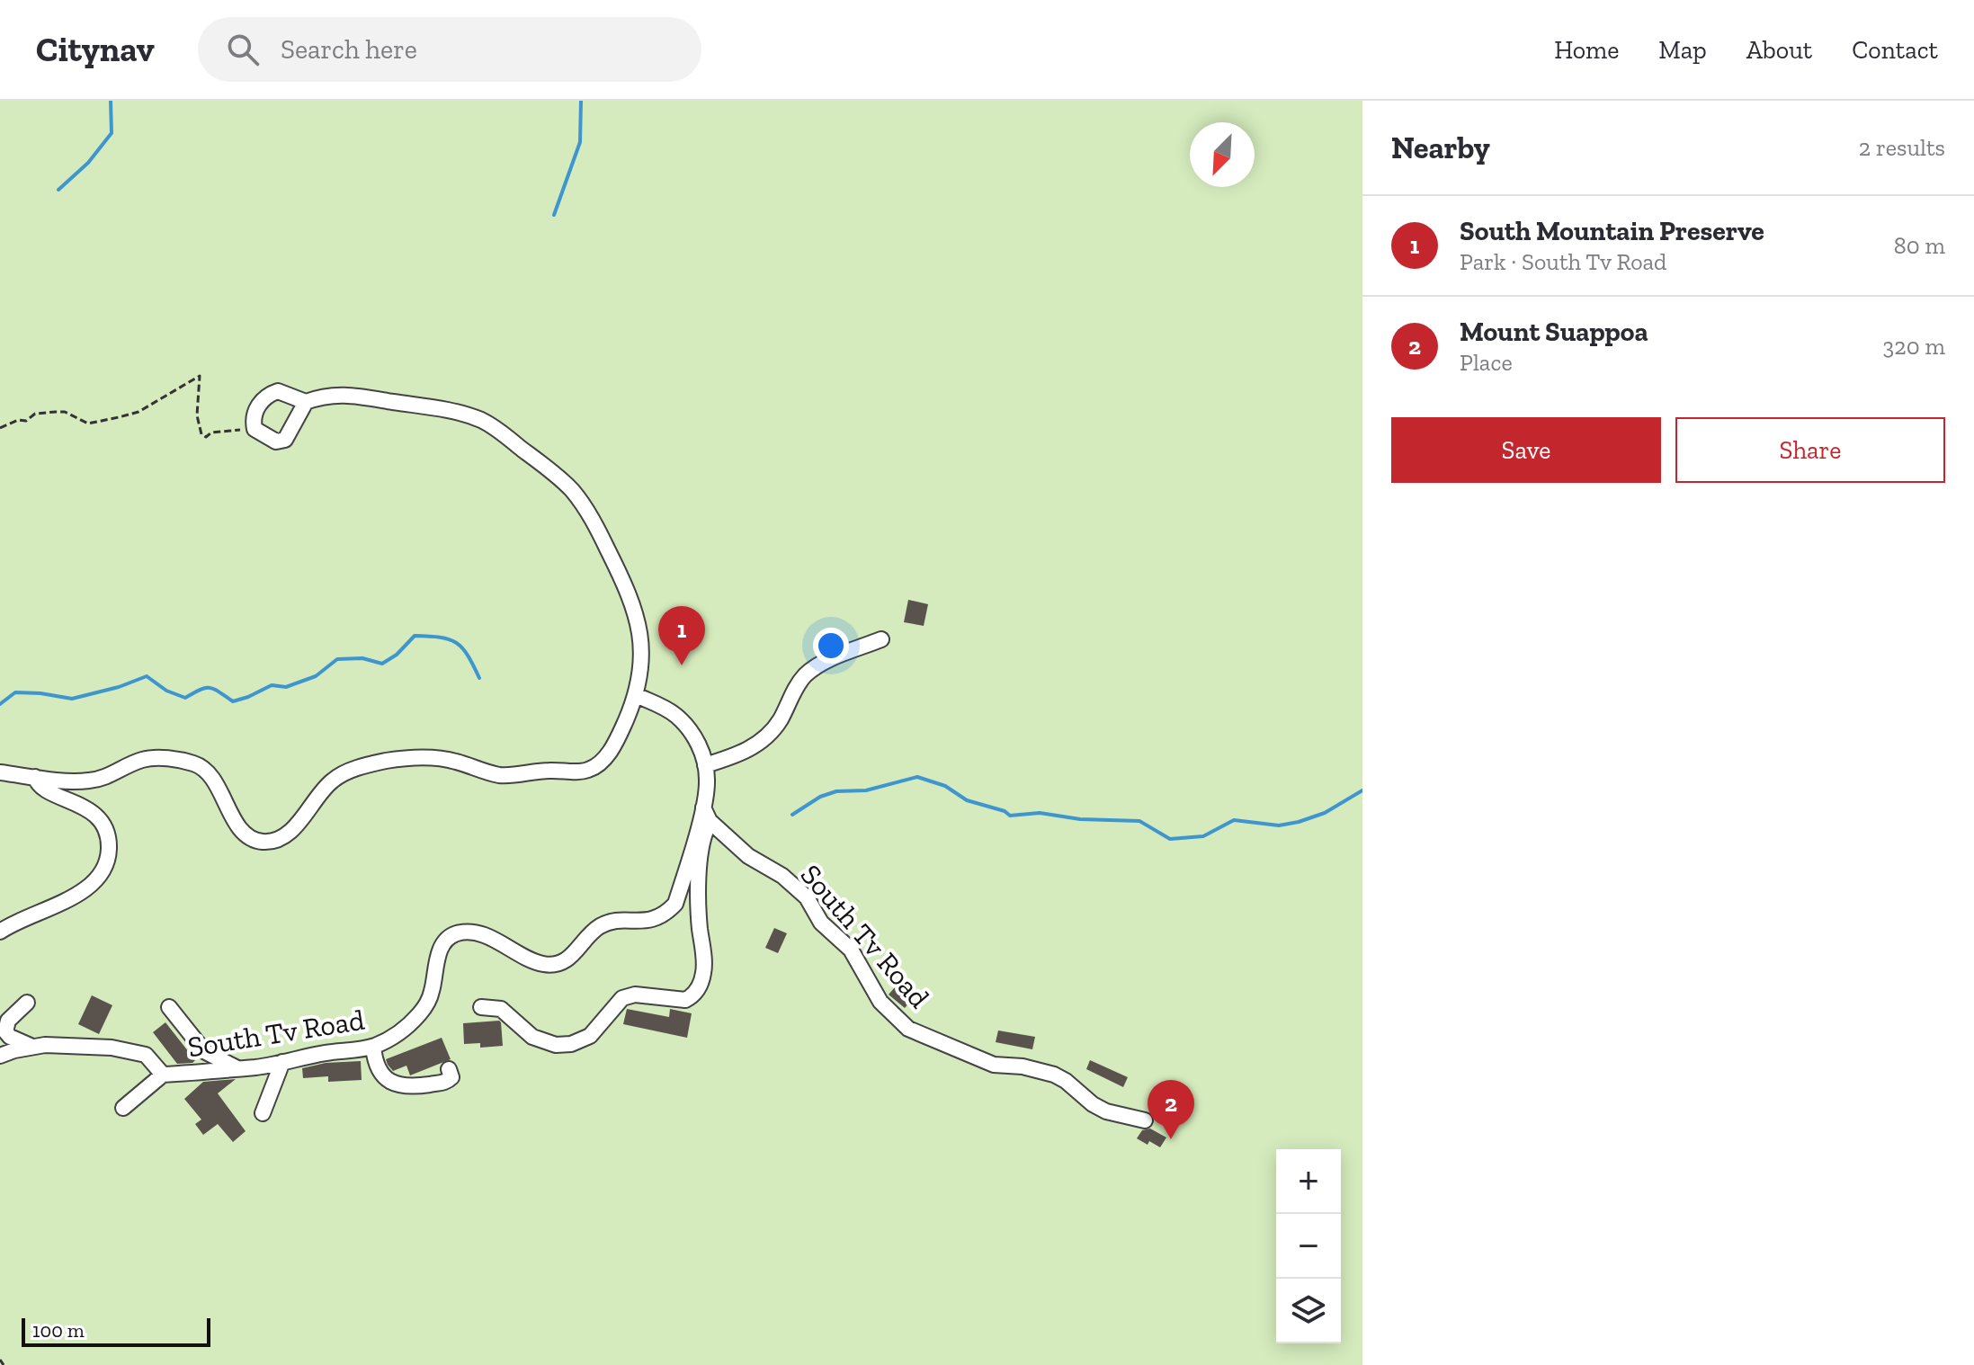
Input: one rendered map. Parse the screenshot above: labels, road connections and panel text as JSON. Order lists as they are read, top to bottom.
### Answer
{
  "streets": {
    "street": ["South Tv Road"]
  },
  "scale_bar": "100 m",
  "north": "bottom left",
  "page": {
    "header": "Citynav",
    "search": "Search here",
    "nav": [
      "Home",
      "Map",
      "About",
      "Contact"
    ],
    "heading": ["Nearby", "2 results"],
    "list": [
      {
        "mark": "1",
        "name": "South Mountain Preserve",
        "note": "Park · South Tv Road",
        "value": "80 m"
      },
      {
        "mark": "2",
        "name": "Mount Suappoa",
        "note": "Place",
        "value": "320 m"
      }
    ],
    "buttons": ["Save", "Share"],
    "pins": ["1", "2"],
    "map_buttons": ["+", "−"],
    "scale": "100 m"
  }
}
